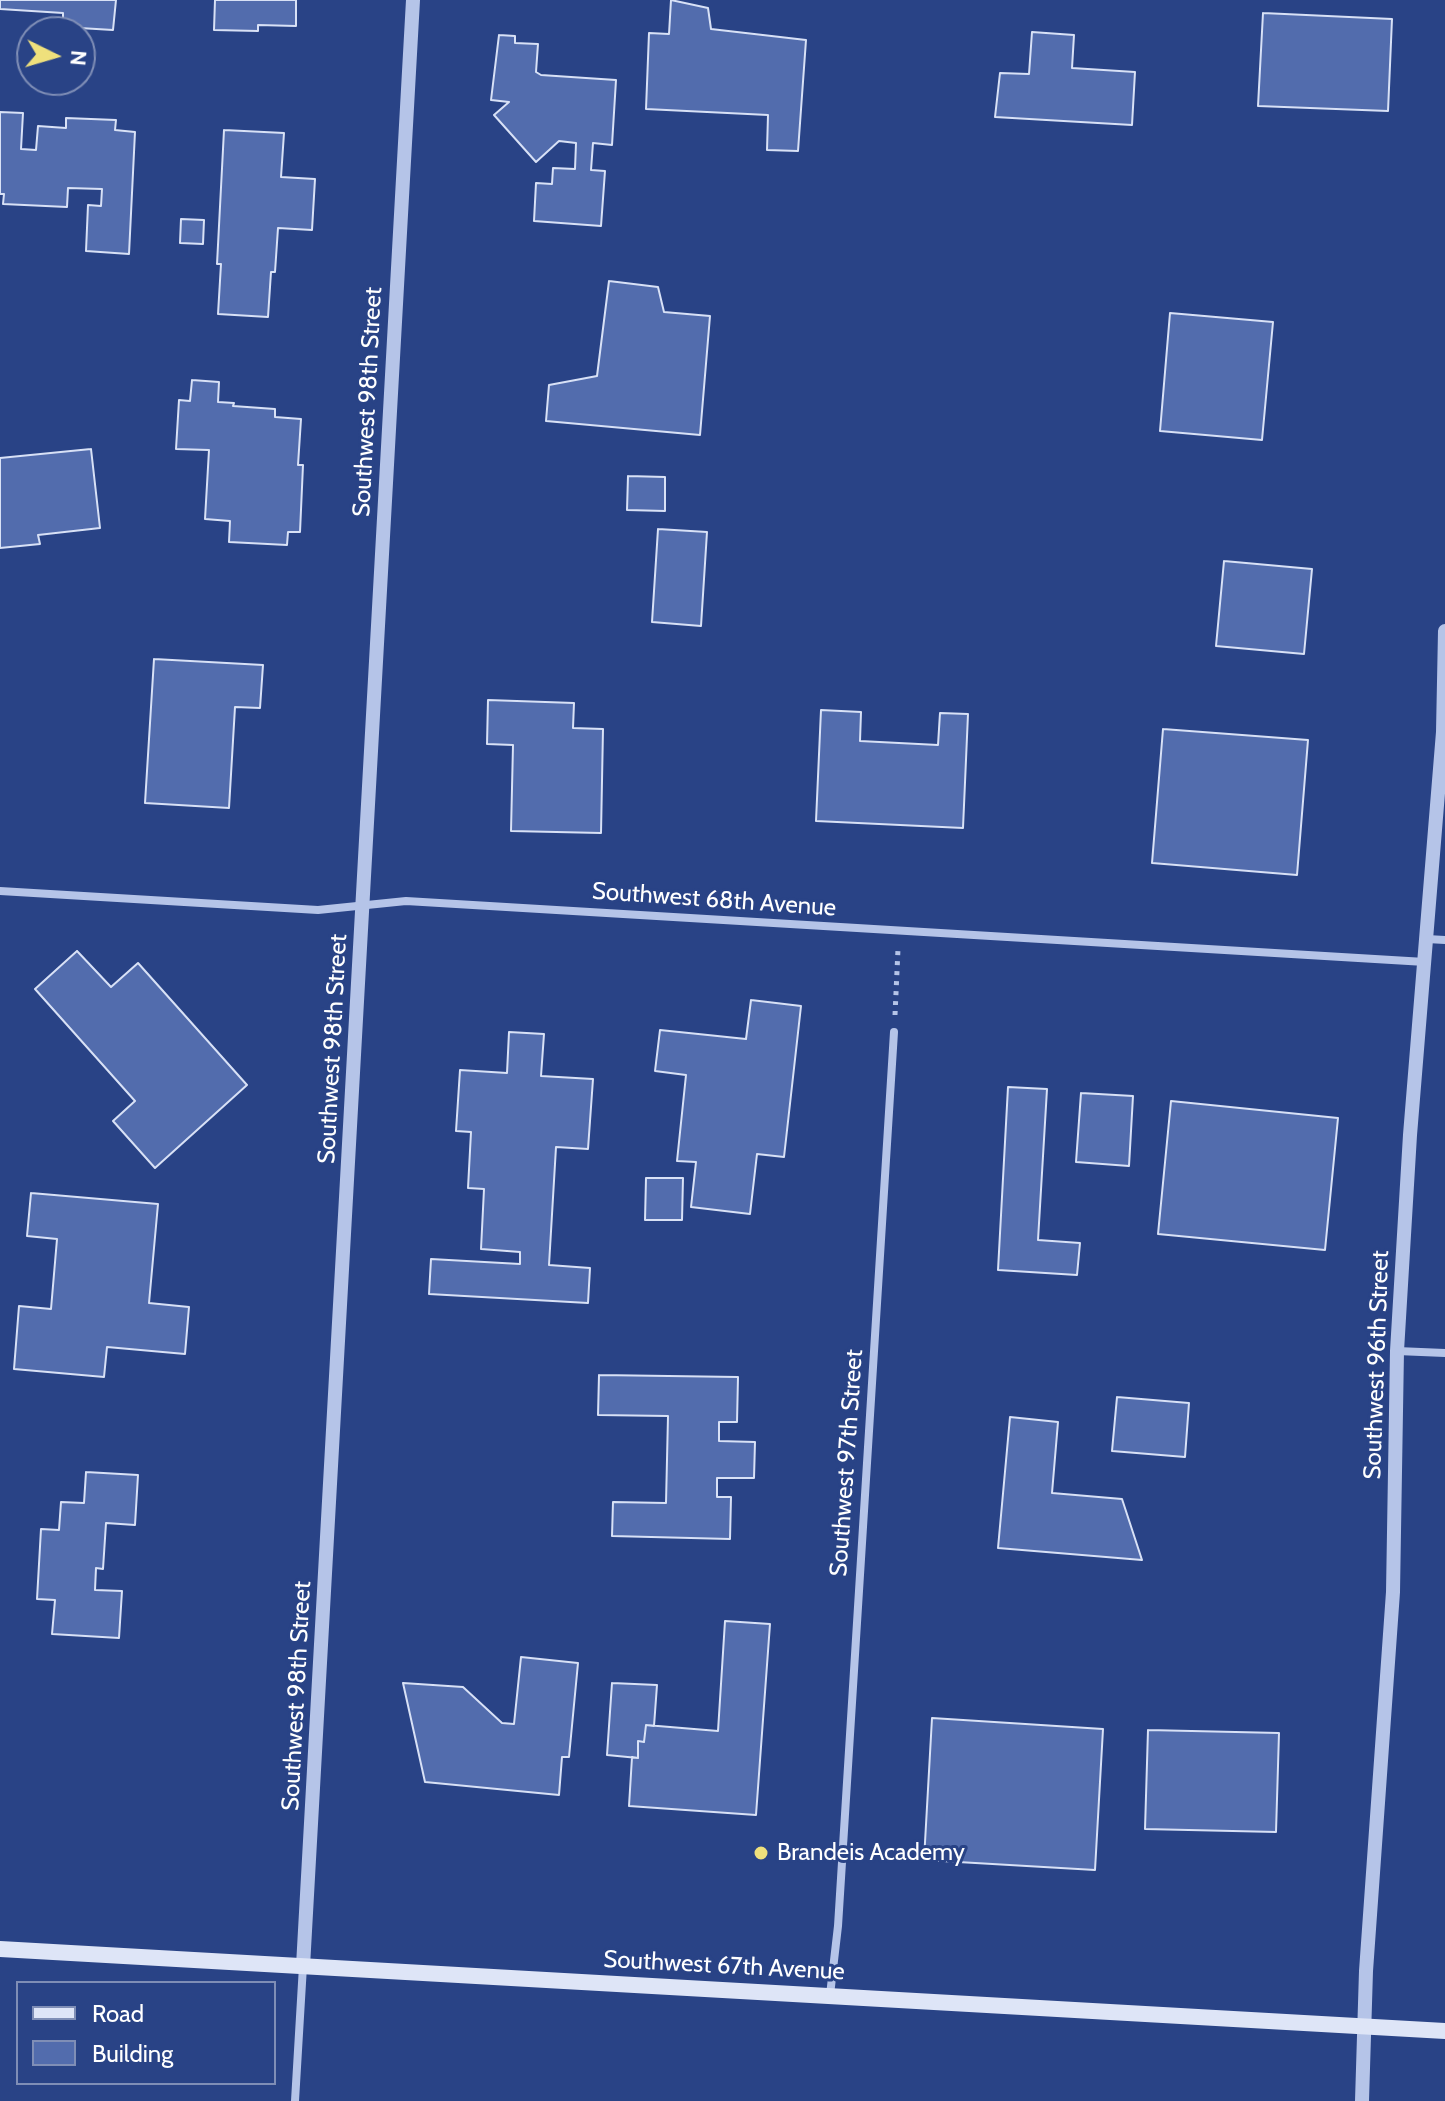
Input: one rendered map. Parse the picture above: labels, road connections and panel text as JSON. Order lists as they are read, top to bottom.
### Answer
{
  "streets": {
    "main road": ["Southwest 67th Avenue"],
    "street": [
      "Southwest 98th Street",
      "Southwest 68th Avenue",
      "Southwest 96th Street",
      "Southwest 97th Street"
    ]
  },
  "crossings": [
    ["Southwest 98th Street", "Southwest 68th Avenue"],
    ["Southwest 98th Street", "Southwest 67th Avenue"],
    ["Southwest 68th Avenue", "Southwest 96th Street"],
    ["Southwest 96th Street", "Southwest 67th Avenue"],
    ["Southwest 97th Street", "Southwest 67th Avenue"]
  ],
  "places": ["Brandeis Academy"],
  "legend": ["Road", "Building"],
  "north": "right"
}
